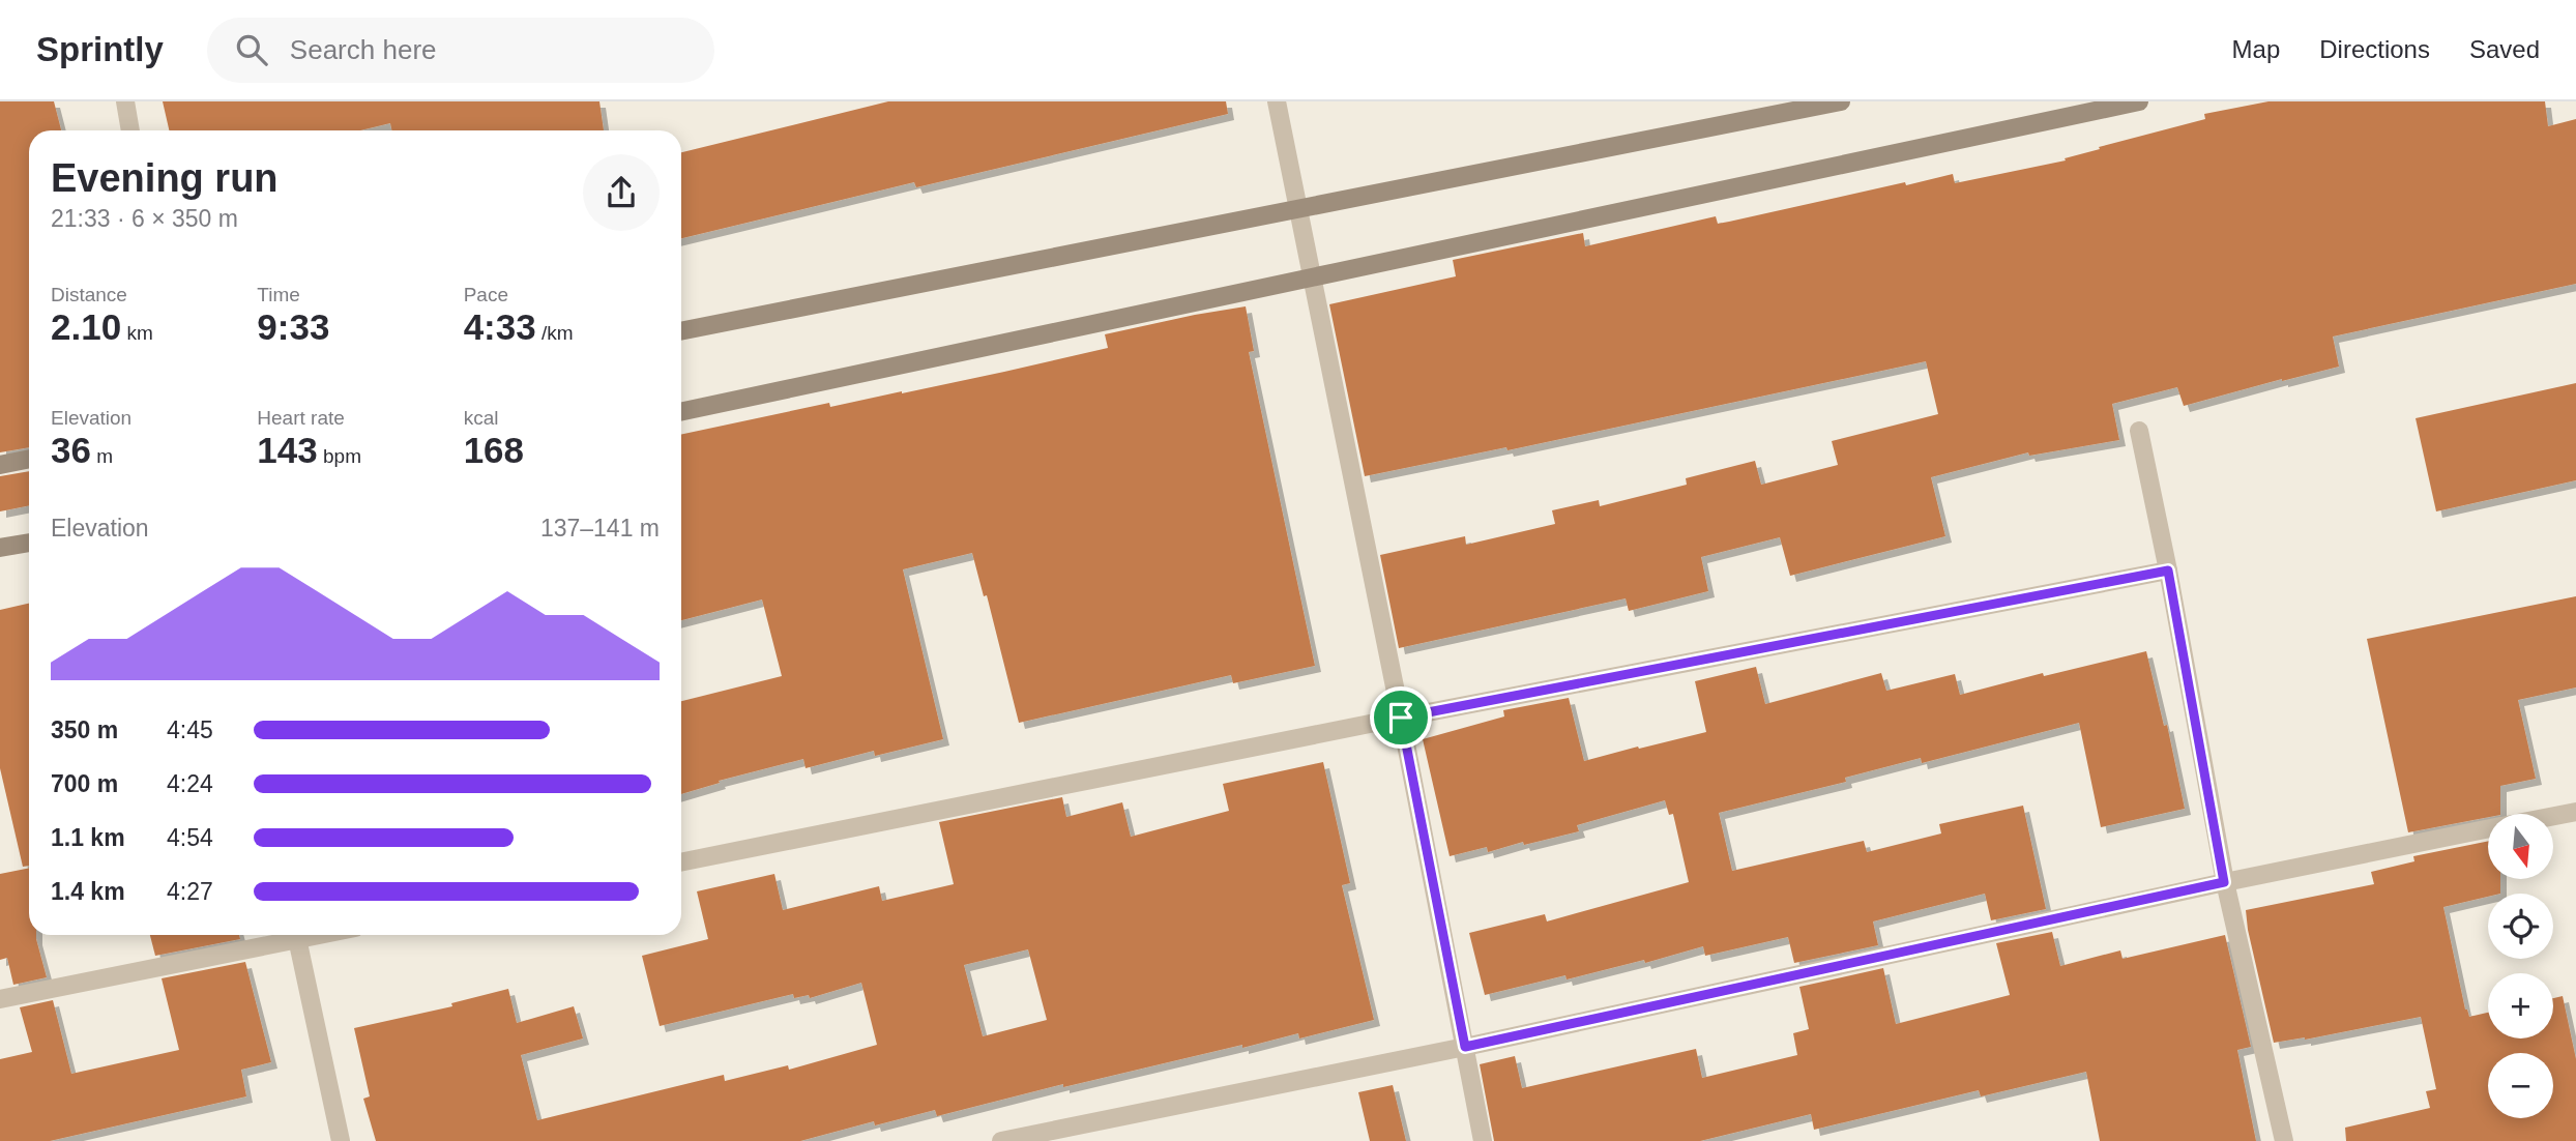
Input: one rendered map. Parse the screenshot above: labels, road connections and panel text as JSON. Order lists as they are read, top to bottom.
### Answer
{
  "north": "bottom",
  "page": {
    "header": "Sprintly",
    "search": "Search here",
    "nav": ["Map", "Directions", "Saved"],
    "heading": ["Evening run", "21:33 · 6 × 350 m"],
    "stats": [
      ["Distance", "2.10 km"],
      ["Time", "9:33"],
      ["Pace", "4:33 /km"],
      ["Elevation", "36 m"],
      ["Heart rate", "143 bpm"],
      ["kcal", "168"]
    ],
    "chart": ["Elevation", "137–141 m"],
    "list": [
      {
        "name": "350 m",
        "note": "4:45"
      },
      {
        "name": "700 m",
        "note": "4:24"
      },
      {
        "name": "1.1 km",
        "note": "4:54"
      },
      {
        "name": "1.4 km",
        "note": "4:27"
      }
    ],
    "map_buttons": ["+", "−"]
  }
}
